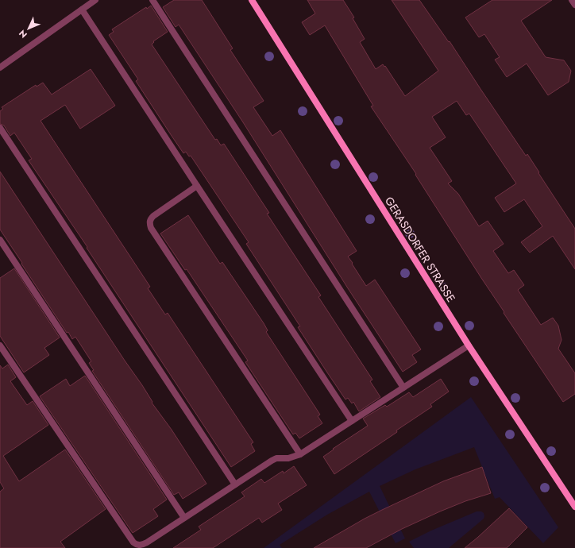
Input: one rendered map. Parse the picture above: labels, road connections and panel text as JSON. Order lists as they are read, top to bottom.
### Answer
{
  "streets": {
    "main road": ["GERASDORFER STRASSE"]
  },
  "north": "bottom left"
}
